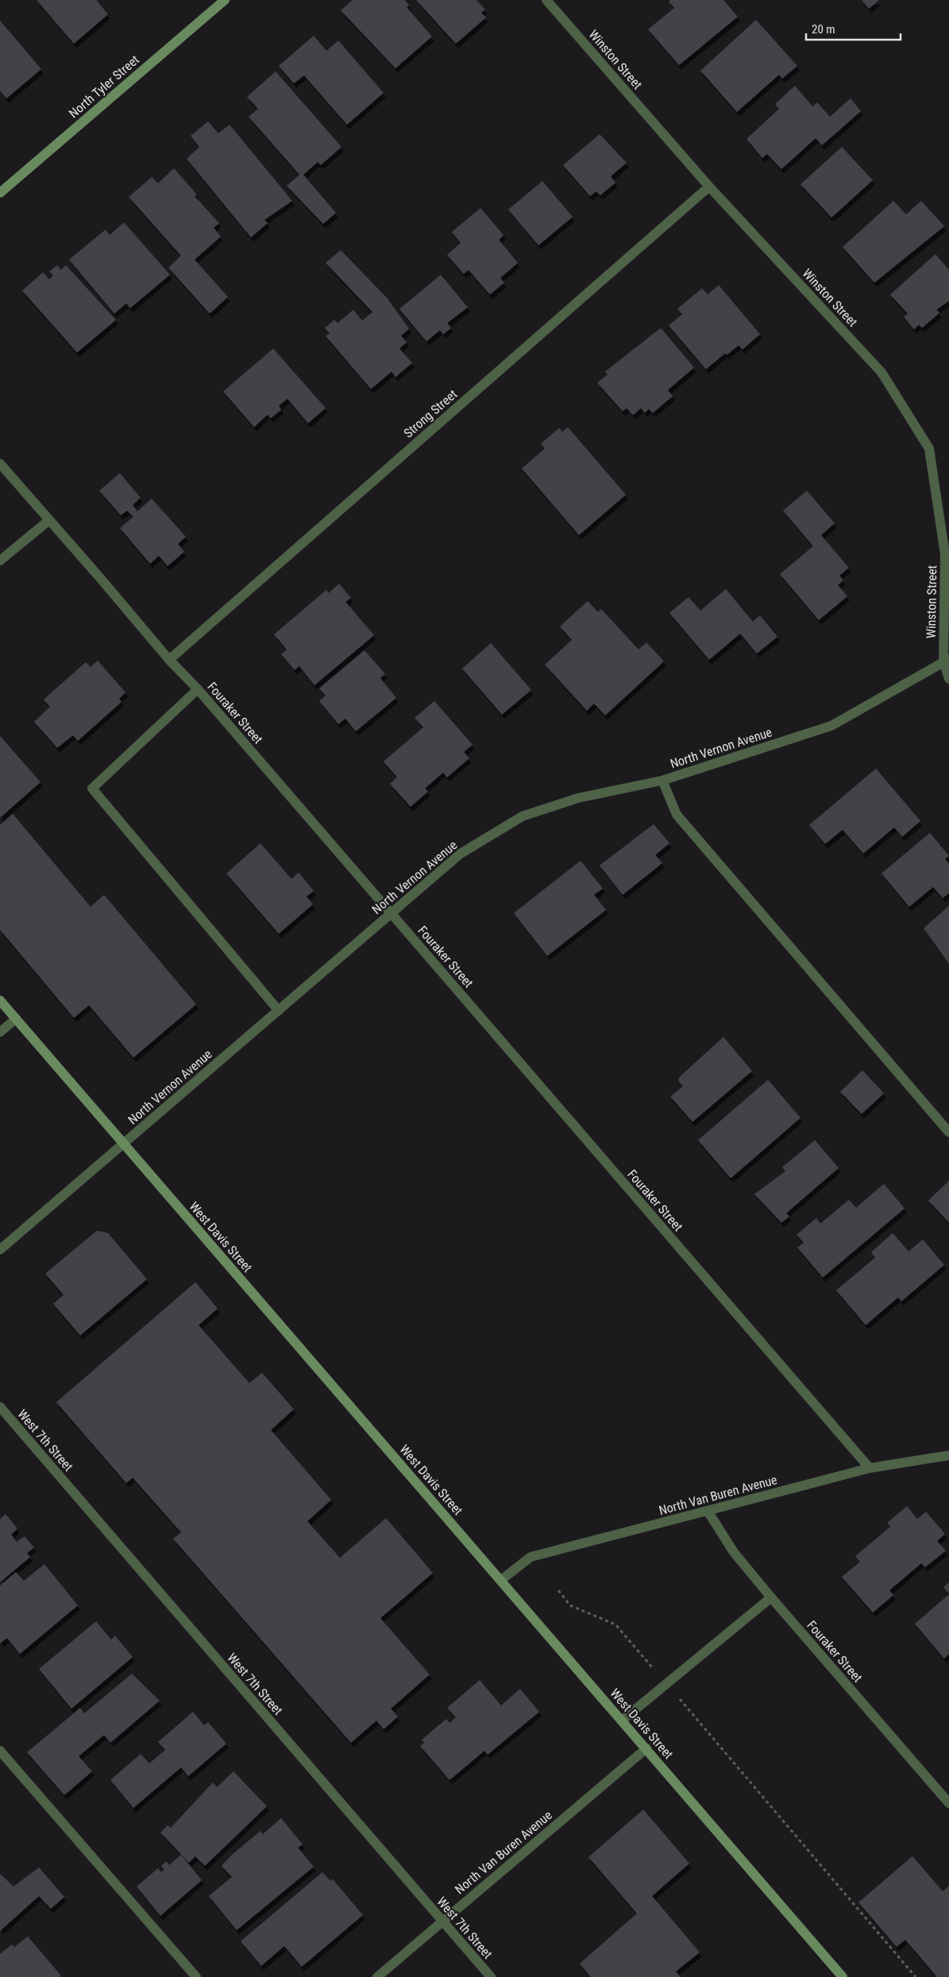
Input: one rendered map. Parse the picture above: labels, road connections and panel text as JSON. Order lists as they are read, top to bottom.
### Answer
{
  "streets": {
    "main road": ["North Tyler Street", "West Davis Street"],
    "street": [
      "Winston Street",
      "Strong Street",
      "Fouraker Street",
      "North Vernon Avenue",
      "West 7th Street",
      "North Van Buren Avenue"
    ]
  },
  "crossings": [
    ["Winston Street", "Strong Street"],
    ["Winston Street", "North Vernon Avenue"],
    ["Strong Street", "Fouraker Street"],
    ["Fouraker Street", "North Vernon Avenue"],
    ["Fouraker Street", "North Van Buren Avenue"],
    ["North Vernon Avenue", "West Davis Street"],
    ["West Davis Street", "North Van Buren Avenue"],
    ["West 7th Street", "North Van Buren Avenue"]
  ],
  "scale_bar": "20 m"
}
